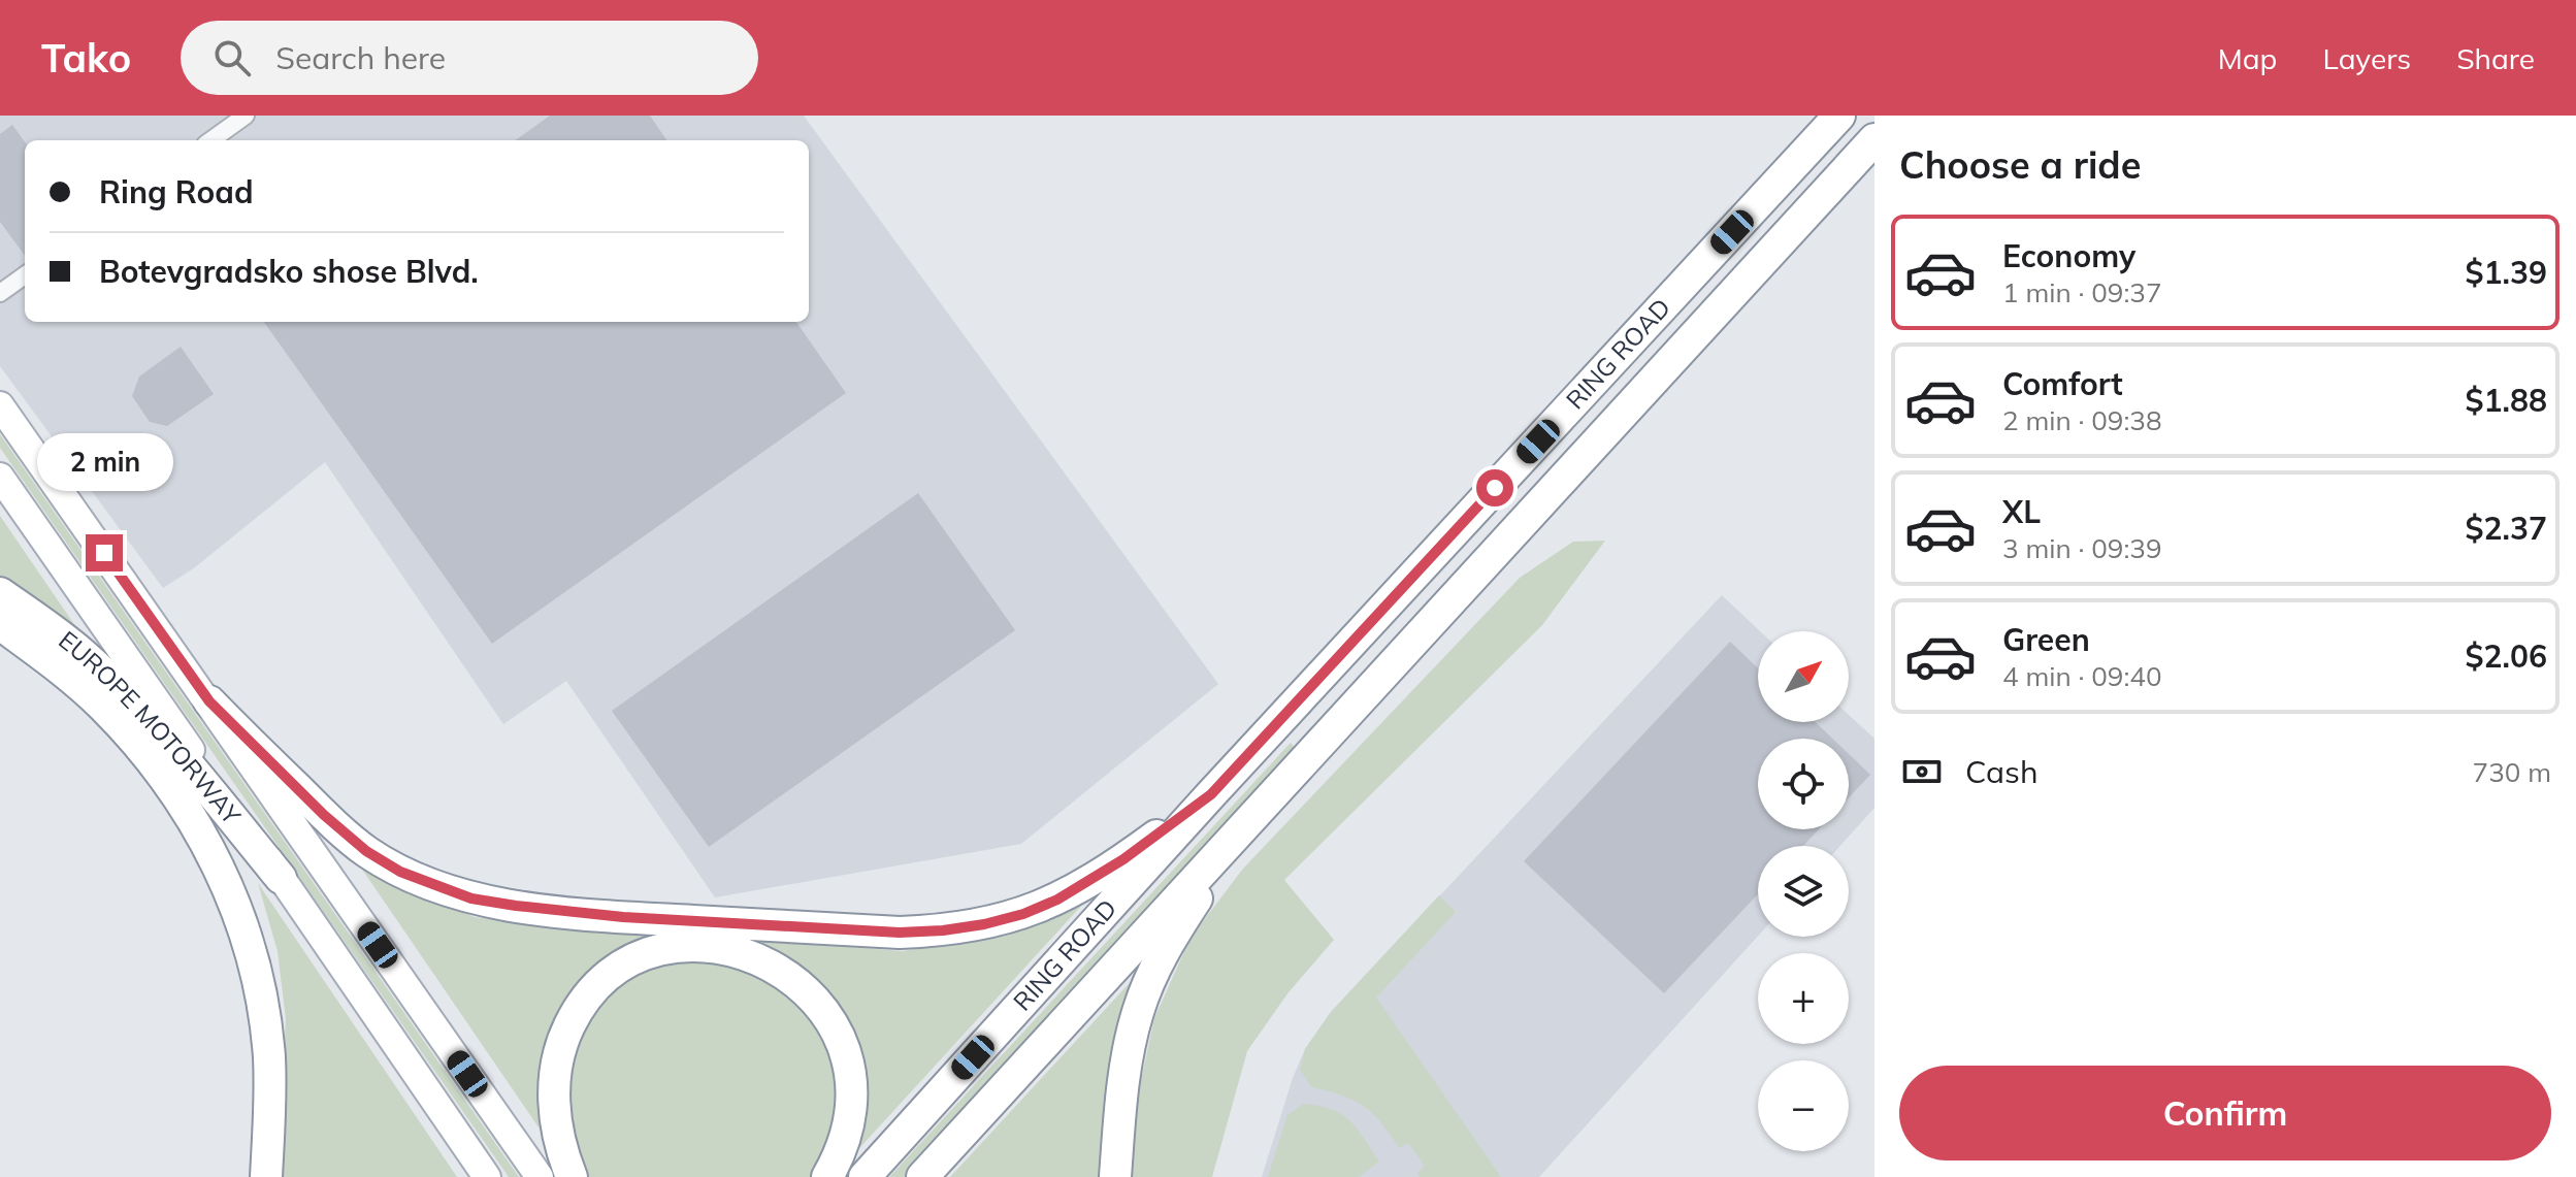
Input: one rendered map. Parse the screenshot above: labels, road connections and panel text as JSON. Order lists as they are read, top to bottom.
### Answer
{
  "streets": {
    "highway": ["RING ROAD", "EUROPE MOTORWAY"]
  },
  "north": "top right",
  "page": {
    "header": "Tako",
    "search": "Search here",
    "nav": ["Map", "Layers", "Share"],
    "heading": "Choose a ride",
    "banner": ["Ring Road", "Botevgradsko shose Blvd."],
    "list": [
      {
        "name": "Economy",
        "note": "1 min · 09:37",
        "value": "$1.39"
      },
      {
        "name": "Comfort",
        "note": "2 min · 09:38",
        "value": "$1.88"
      },
      {
        "name": "XL",
        "note": "3 min · 09:39",
        "value": "$2.37"
      },
      {
        "name": "Green",
        "note": "4 min · 09:40",
        "value": "$2.06"
      }
    ],
    "bubble": "2 min",
    "map_buttons": ["+", "−"],
    "pay": ["Cash", "730 m"],
    "buttons": "Confirm"
  }
}
